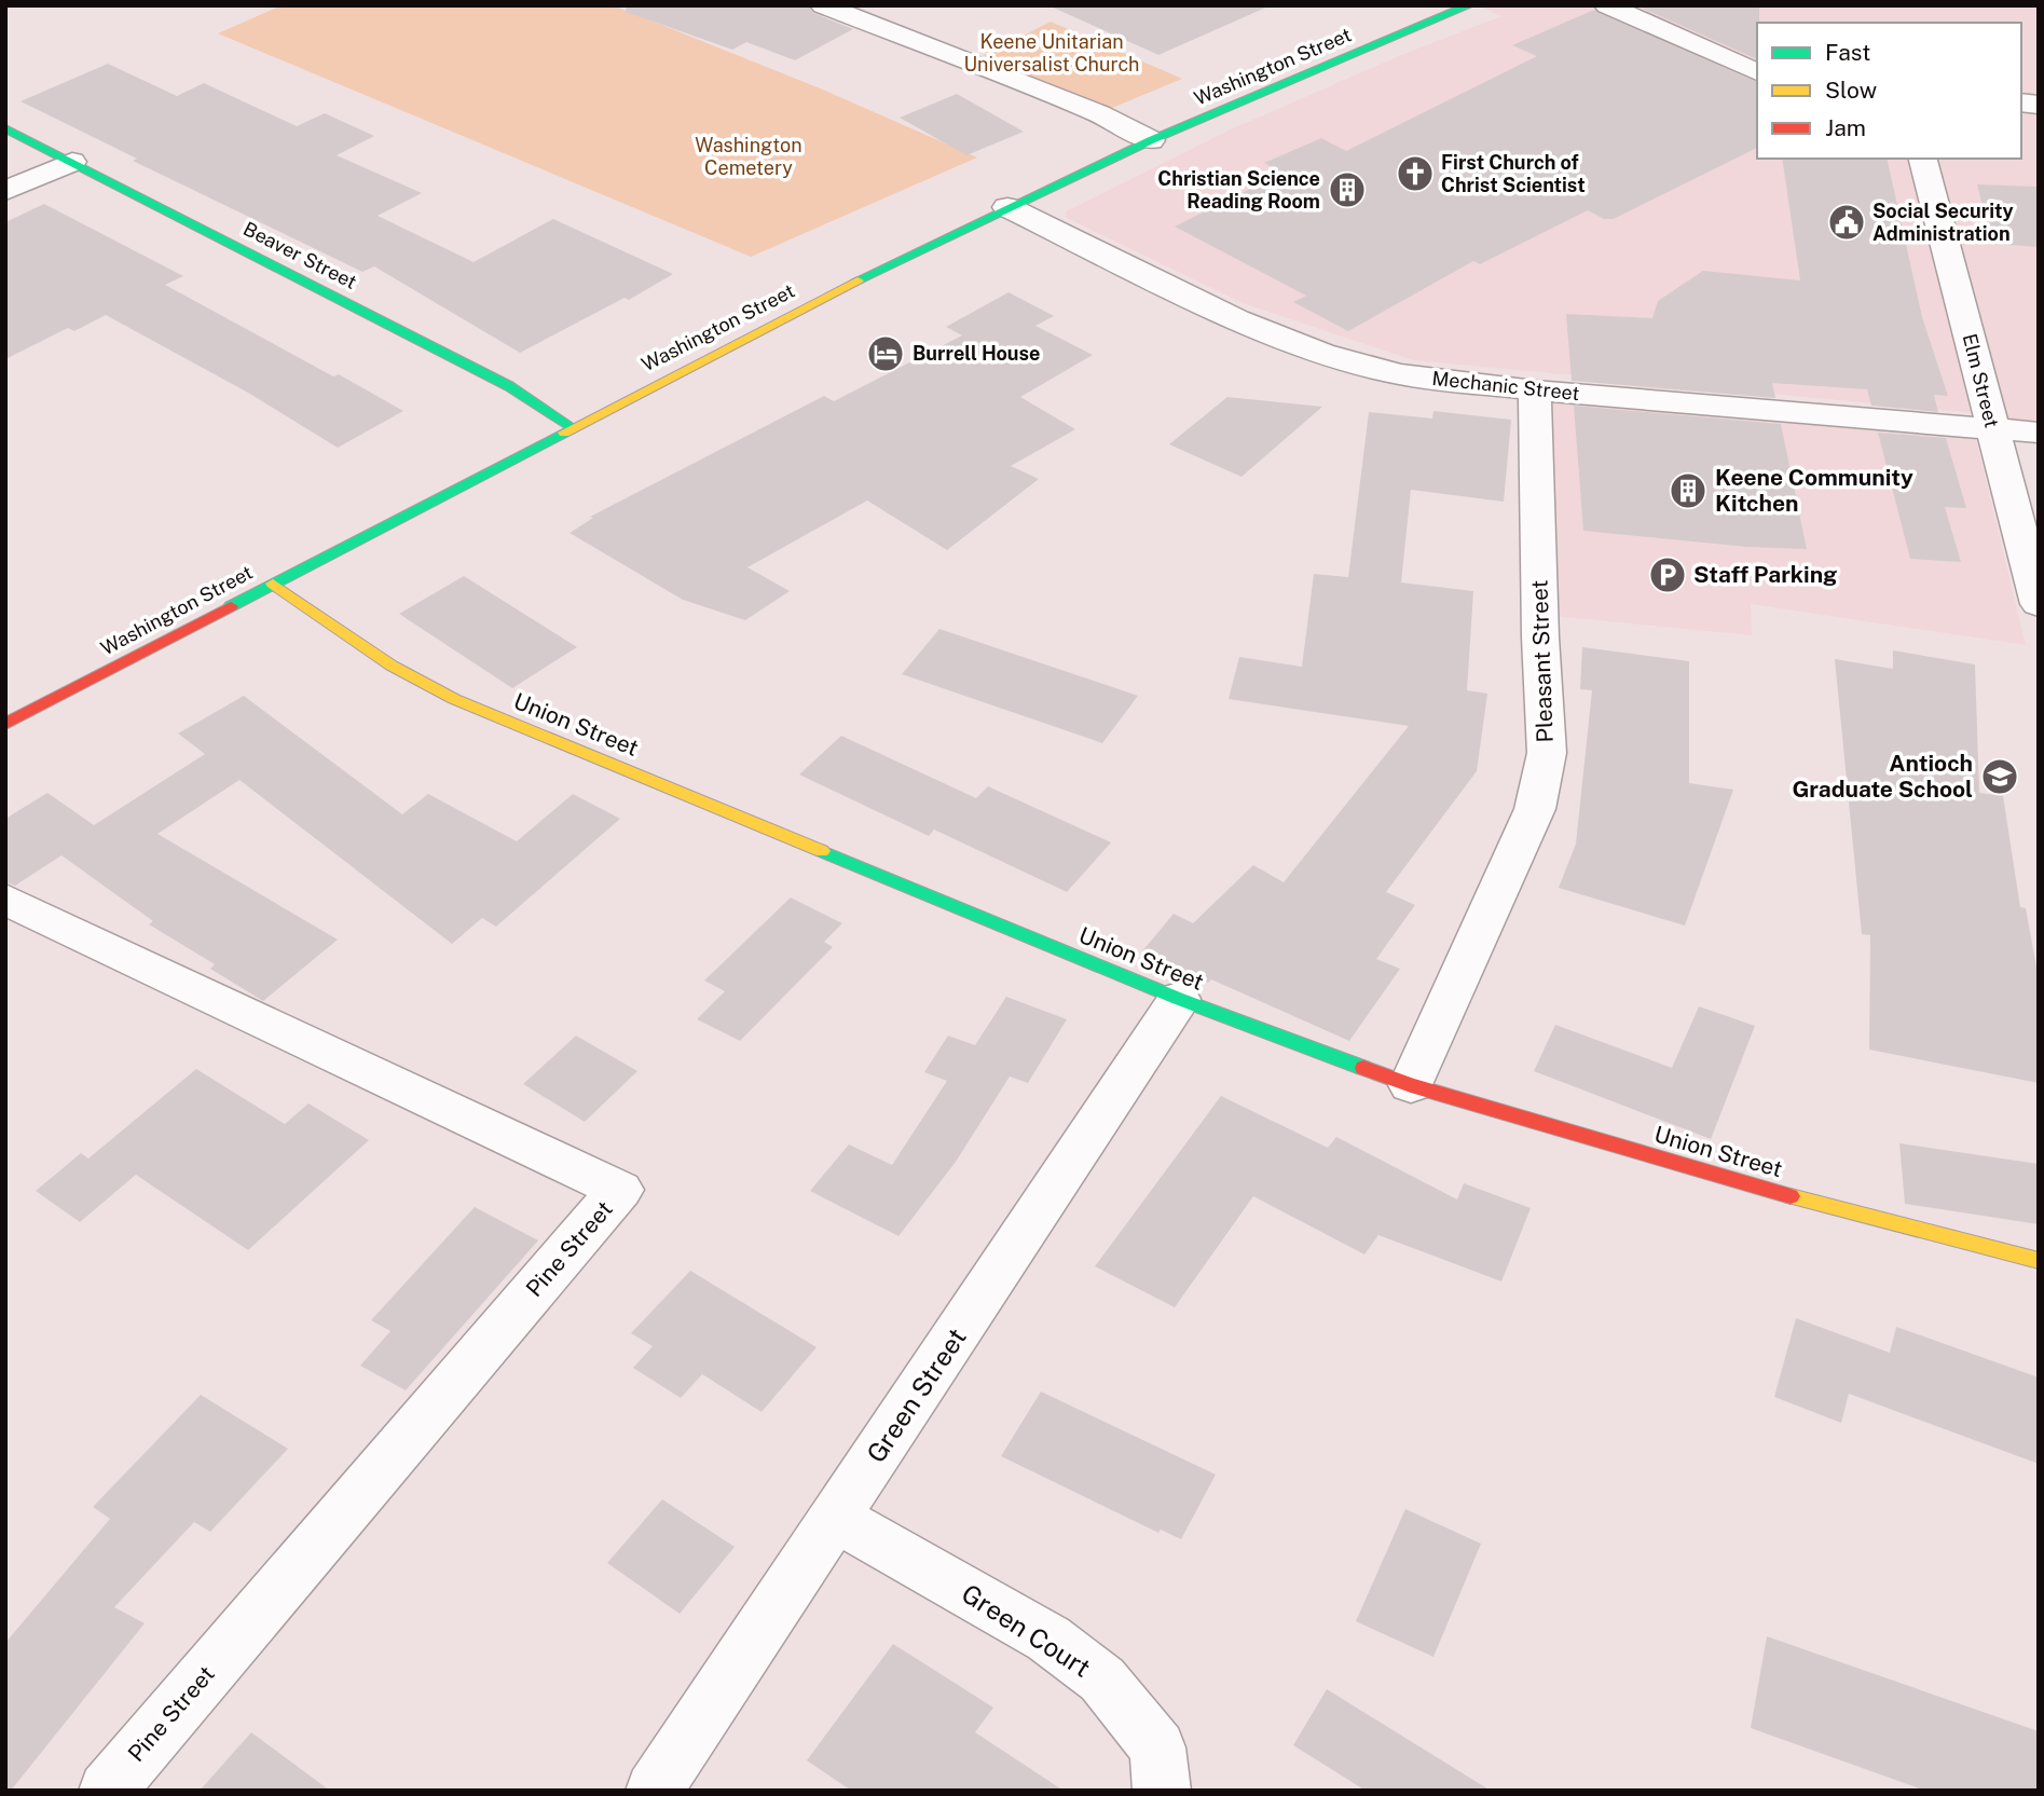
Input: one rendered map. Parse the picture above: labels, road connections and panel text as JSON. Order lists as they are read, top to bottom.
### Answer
{
  "streets": {
    "street": [
      "Washington Street",
      "Beaver Street",
      "Elm Street",
      "Mechanic Street",
      "Pleasant Street",
      "Union Street",
      "Pine Street",
      "Green Street",
      "Green Court"
    ]
  },
  "crossings": [
    ["Washington Street", "Beaver Street"],
    ["Washington Street", "Mechanic Street"],
    ["Washington Street", "Union Street"],
    ["Elm Street", "Mechanic Street"],
    ["Mechanic Street", "Pleasant Street"],
    ["Pleasant Street", "Union Street"],
    ["Union Street", "Green Street"],
    ["Green Street", "Green Court"]
  ],
  "parks": ["Keene Unitarian Universalist Church", "Washington Cemetery"],
  "places": {
    "church": ["First Church of Christ Scientist"],
    "building": ["Christian Science Reading Room", "Keene Community Kitchen"],
    "public building": ["Social Security Administration"],
    "hotel": ["Burrell House"],
    "parking": ["Staff Parking"],
    "school or university": ["Antioch Graduate School"]
  },
  "legend": ["Fast", "Slow", "Jam"]
}
